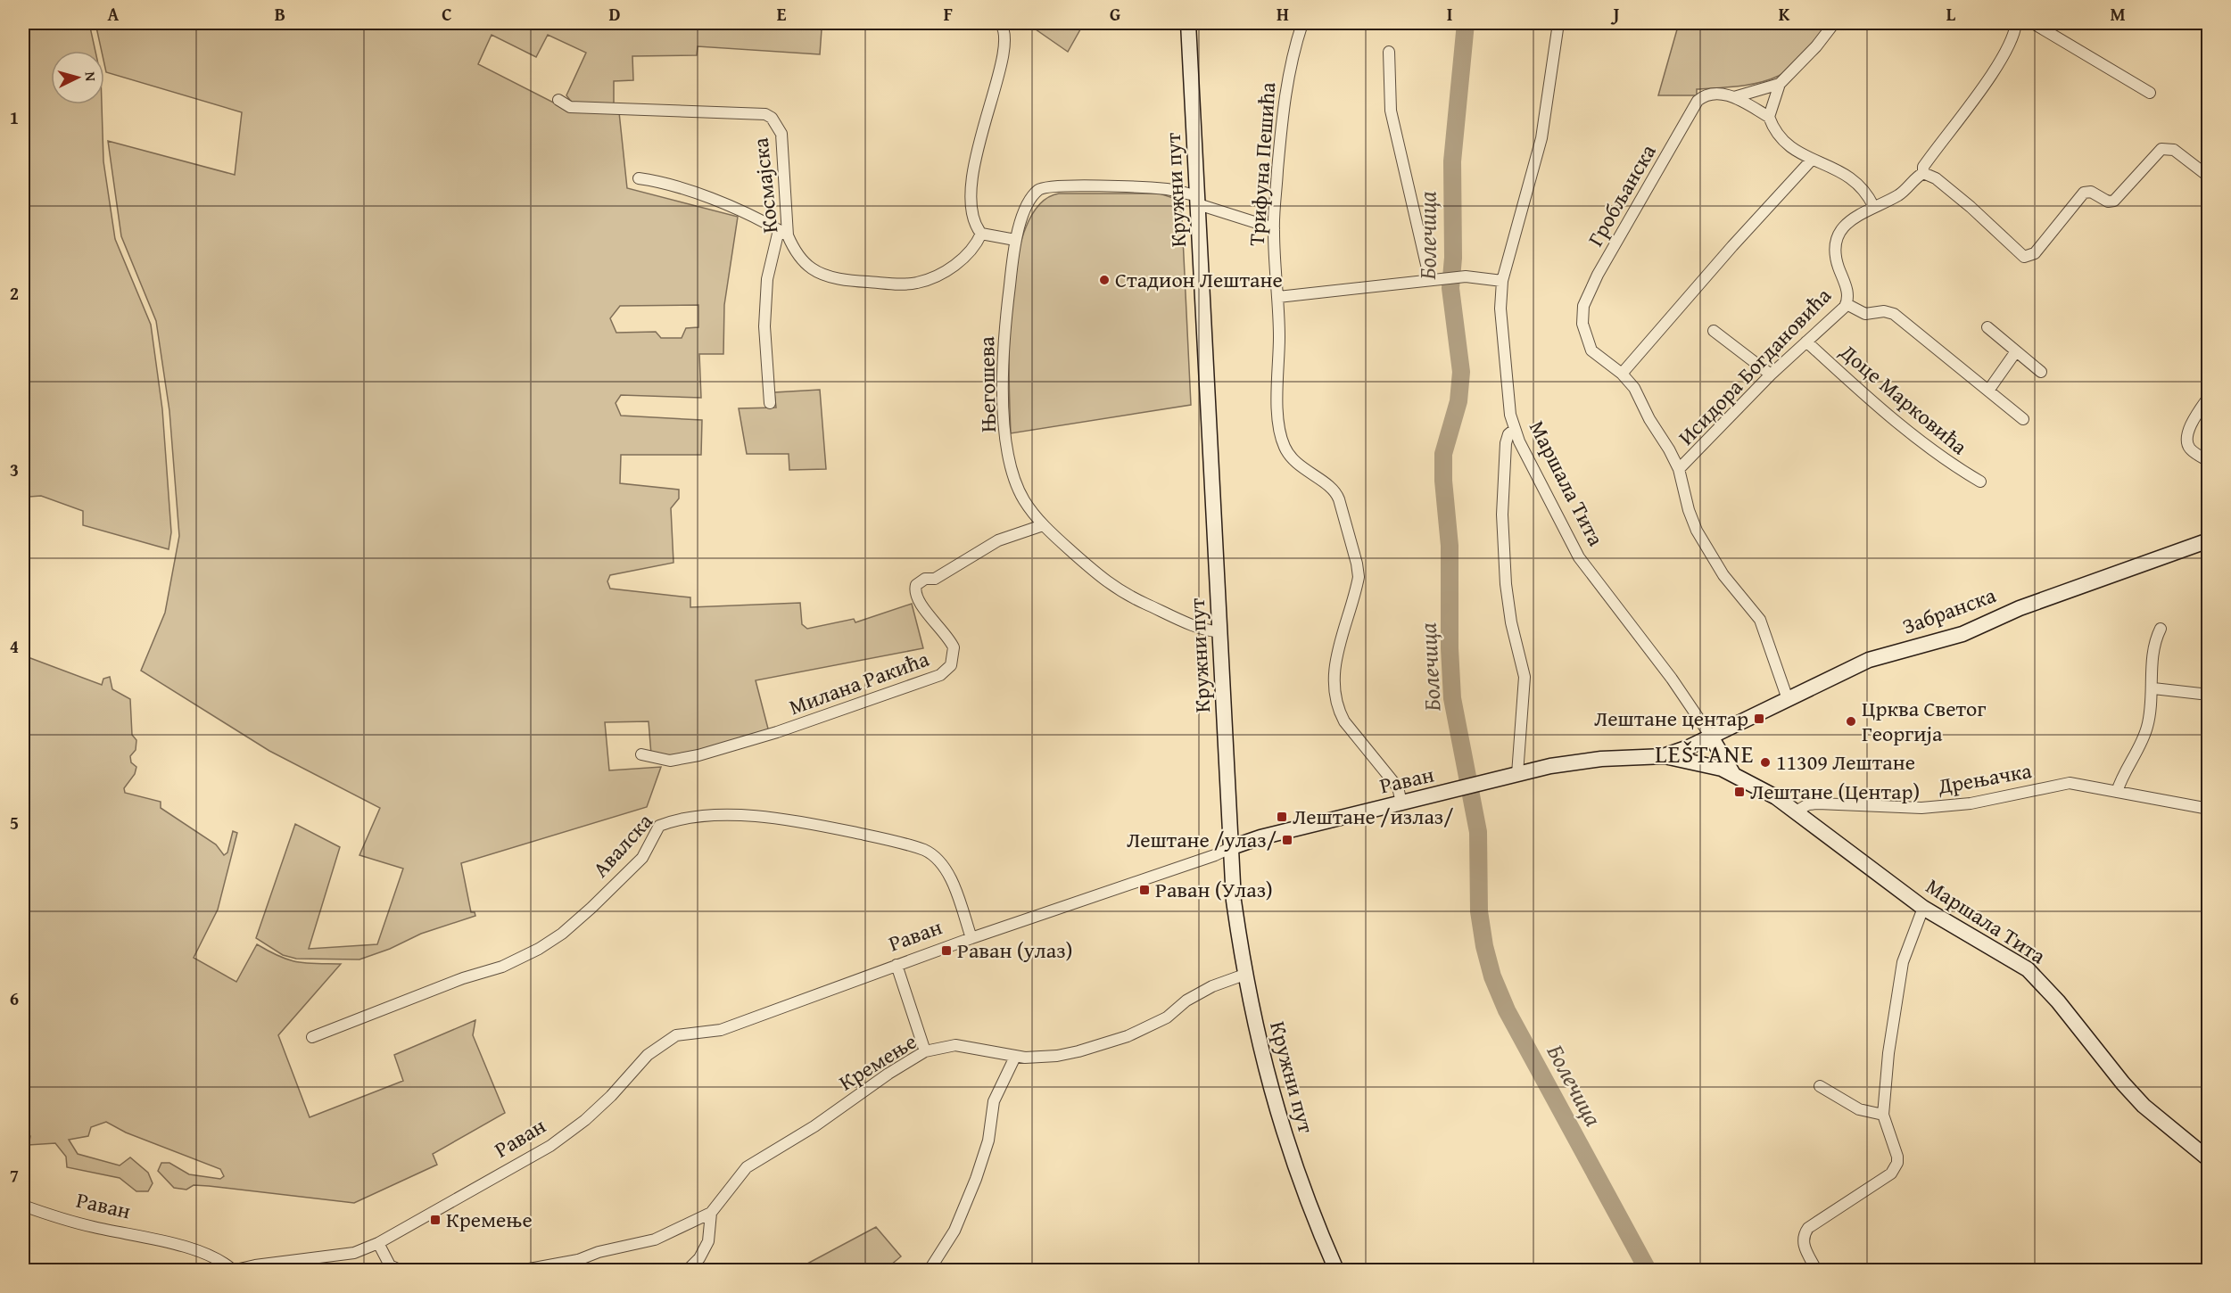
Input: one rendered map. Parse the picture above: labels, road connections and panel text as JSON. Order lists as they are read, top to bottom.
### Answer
{
  "streets": {
    "street": [
      "Трифуна Пешића",
      "Космајска",
      "Кружни пут",
      "Гробљанска",
      "Исидора Богдановића",
      "Његошева",
      "Доце Марковића",
      "Маршала Тита",
      "Забранска",
      "Милана Ракића",
      "Дрењачка",
      "Раван",
      "Авалска",
      "Кремење"
    ]
  },
  "crossings": [
    ["Трифуна Пешића", "Његошева"],
    ["Трифуна Пешића", "Раван"],
    ["Кружни пут", "Његошева"],
    ["Кружни пут", "Раван"],
    ["Кружни пут", "Кремење"],
    ["Гробљанска", "Исидора Богдановића"],
    ["Гробљанска", "Забранска"],
    ["Исидора Богдановића", "Доце Марковића"],
    ["Његошева", "Милана Ракића"],
    ["Маршала Тита", "Забранска"],
    ["Маршала Тита", "Дрењачка"],
    ["Маршала Тита", "Раван"],
    ["Забранска", "Раван"],
    ["Раван", "Авалска"]
  ],
  "districts": ["LEŠTANE"],
  "water": ["Болечица"],
  "places": {
    "other": ["Стадион Лештане", "Црква Светог Георгија", "11309 Лештане"],
    "transit": [
      "Лештане центар",
      "Лештане (Центар)",
      "Лештане /излаз/",
      "Лештане /улаз/",
      "Раван (Улаз)",
      "Раван (улаз)",
      "Кремење"
    ]
  },
  "north": "right",
  "grid": {
    "columns": [
      "A",
      "B",
      "C",
      "D",
      "E",
      "F",
      "G",
      "H",
      "I",
      "J",
      "K",
      "L",
      "M"
    ],
    "rows": [
      "1",
      "2",
      "3",
      "4",
      "5",
      "6",
      "7"
    ]
  }
}
